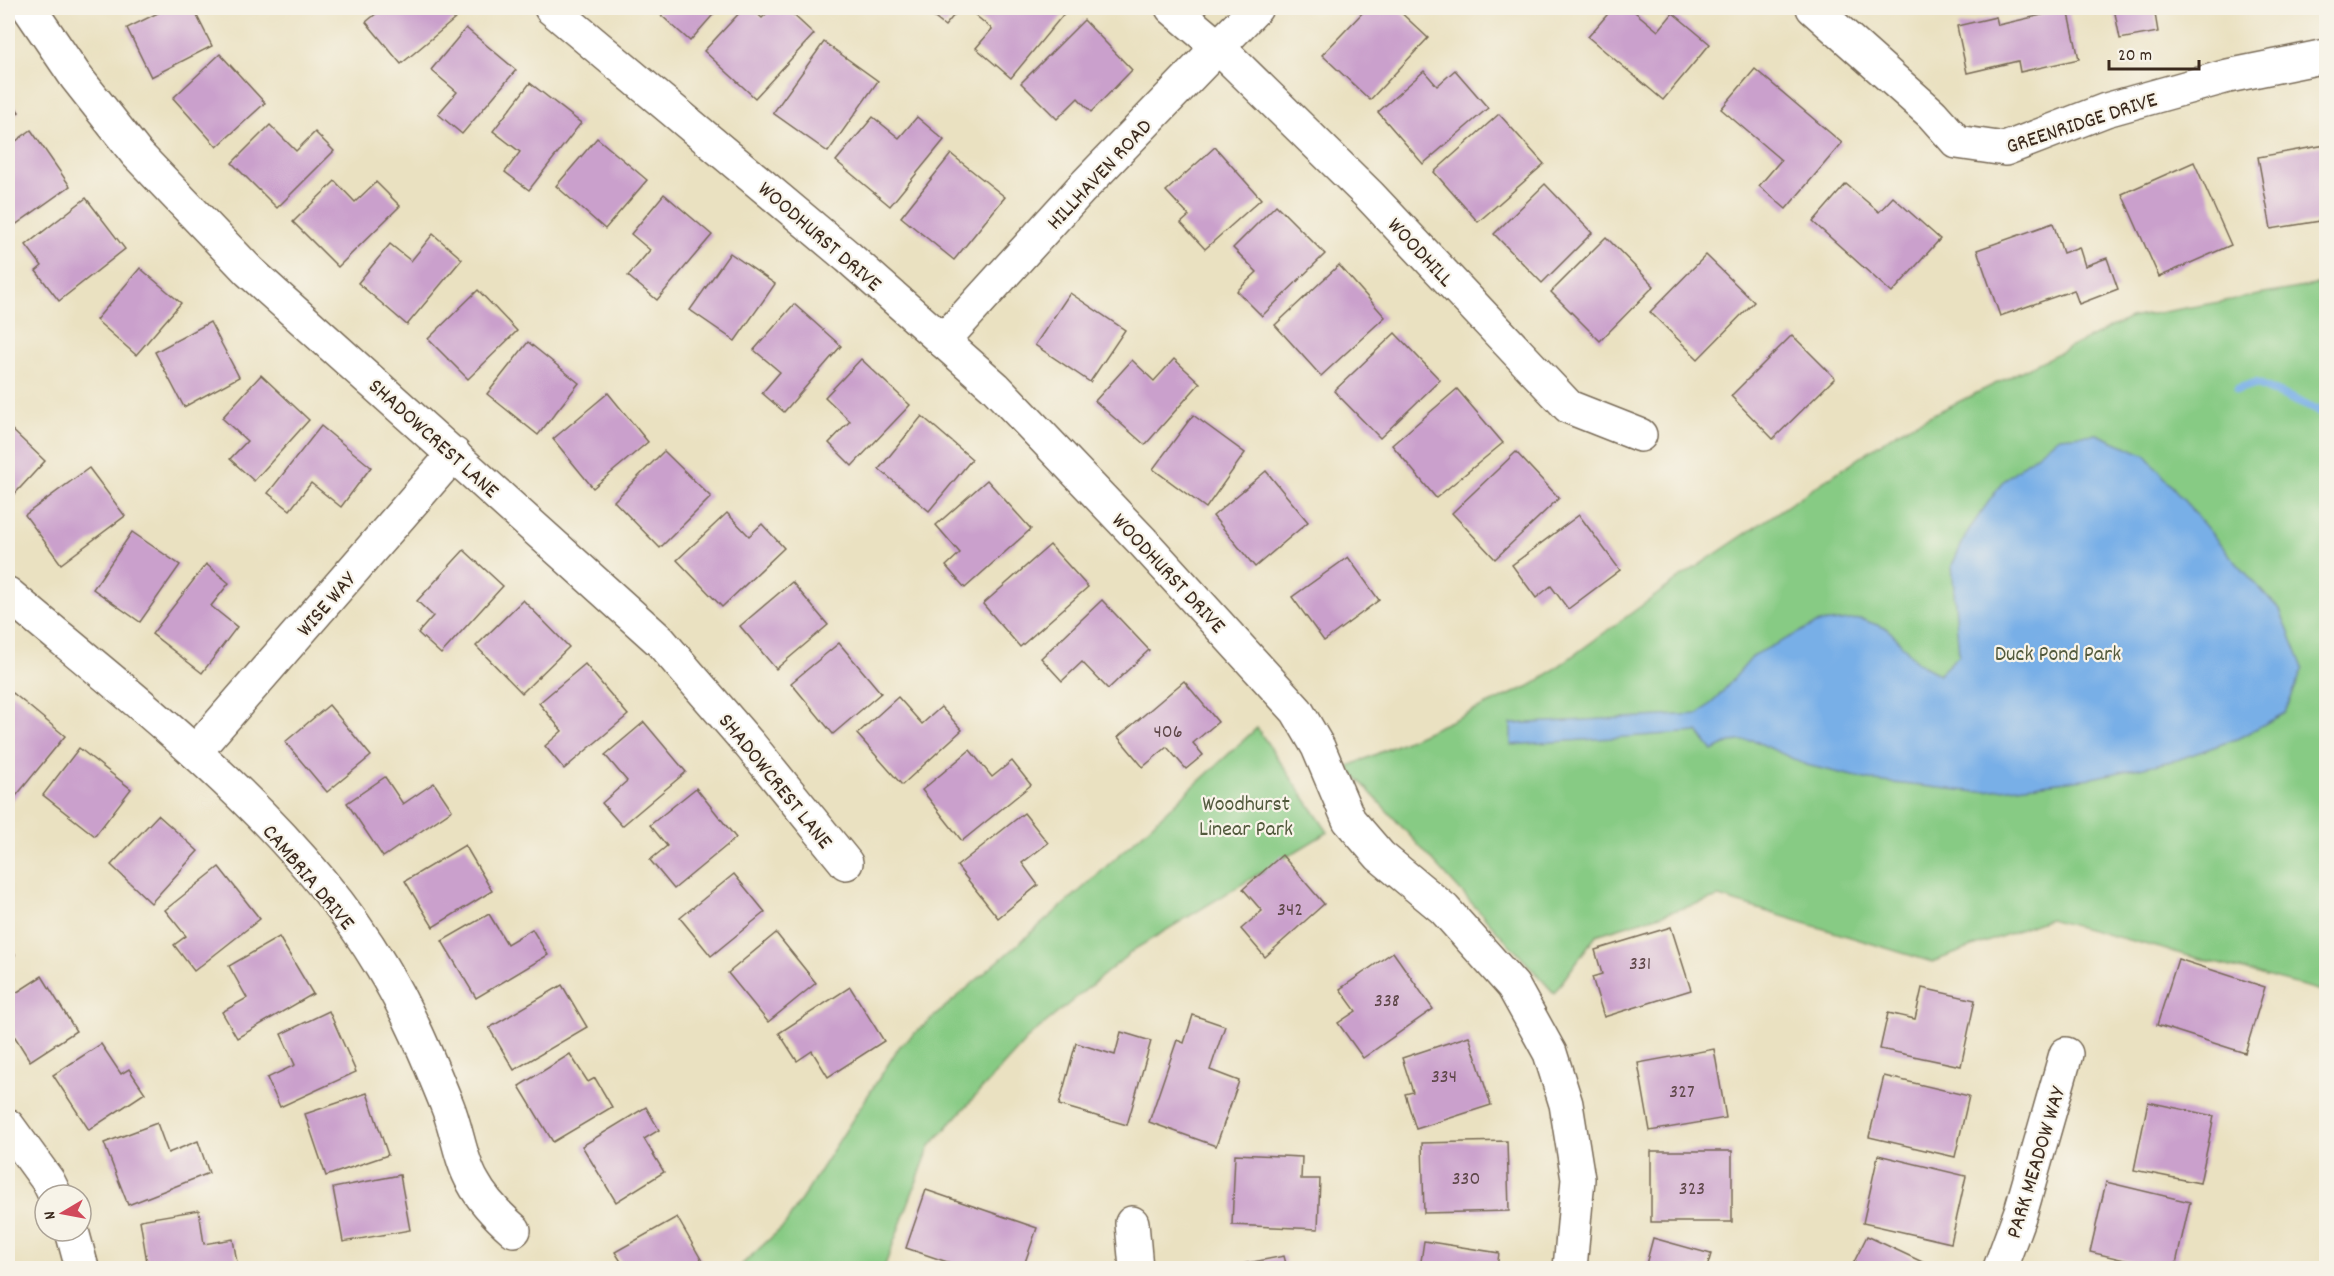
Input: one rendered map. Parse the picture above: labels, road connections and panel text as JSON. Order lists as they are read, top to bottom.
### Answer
{
  "streets": {
    "street": [
      "GREENRIDGE DRIVE",
      "HILLHAVEN ROAD",
      "WOODHURST DRIVE",
      "WOODHILL",
      "SHADOWCREST LANE",
      "WISE WAY",
      "CAMBRIA DRIVE",
      "PARK MEADOW WAY"
    ]
  },
  "crossings": [
    ["HILLHAVEN ROAD", "WOODHURST DRIVE"],
    ["HILLHAVEN ROAD", "WOODHILL"],
    ["SHADOWCREST LANE", "WISE WAY"],
    ["WISE WAY", "CAMBRIA DRIVE"]
  ],
  "parks": ["Duck Pond Park", "Woodhurst Linear Park"],
  "house_numbers": [
    "406",
    "342",
    "331",
    "338",
    "334",
    "327",
    "330",
    "323"
  ],
  "scale_bar": "20 m",
  "north": "left"
}
